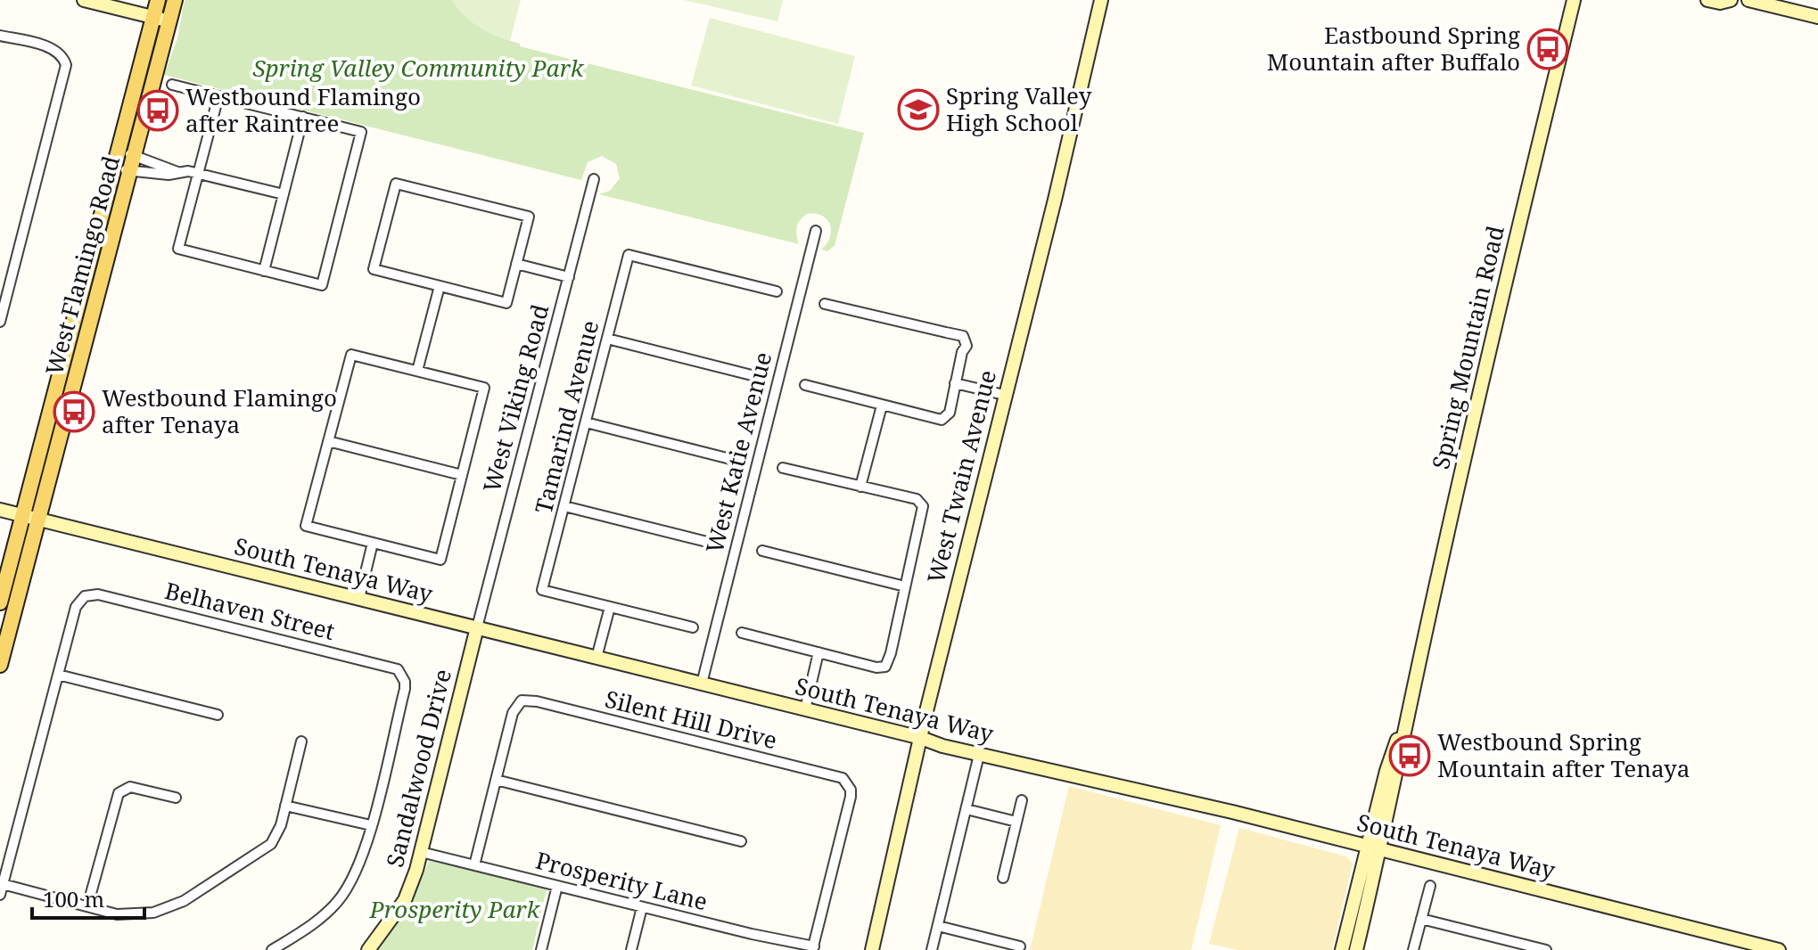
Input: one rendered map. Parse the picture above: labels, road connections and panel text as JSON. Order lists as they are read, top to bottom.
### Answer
{
  "streets": {
    "main road": ["West Flamingo Road"],
    "street": [
      "Spring Mountain Road",
      "West Viking Road",
      "Tamarind Avenue",
      "West Katie Avenue",
      "West Twain Avenue",
      "South Tenaya Way",
      "Belhaven Street",
      "Silent Hill Drive",
      "Sandalwood Drive",
      "Prosperity Lane"
    ]
  },
  "crossings": [
    ["West Flamingo Road", "South Tenaya Way"],
    ["Spring Mountain Road", "South Tenaya Way"],
    ["West Viking Road", "South Tenaya Way"],
    ["West Viking Road", "Sandalwood Drive"],
    ["West Katie Avenue", "South Tenaya Way"],
    ["West Twain Avenue", "South Tenaya Way"],
    ["South Tenaya Way", "Sandalwood Drive"],
    ["Silent Hill Drive", "Prosperity Lane"],
    ["Sandalwood Drive", "Prosperity Lane"]
  ],
  "parks": ["Spring Valley Community Park", "Prosperity Park"],
  "places": {
    "bus stop": [
      "Eastbound Spring Mountain after Buffalo",
      "Westbound Flamingo after Raintree",
      "Westbound Flamingo after Tenaya",
      "Westbound Spring Mountain after Tenaya"
    ],
    "school or university": ["Spring Valley High School"]
  },
  "scale_bar": "100 m"
}
